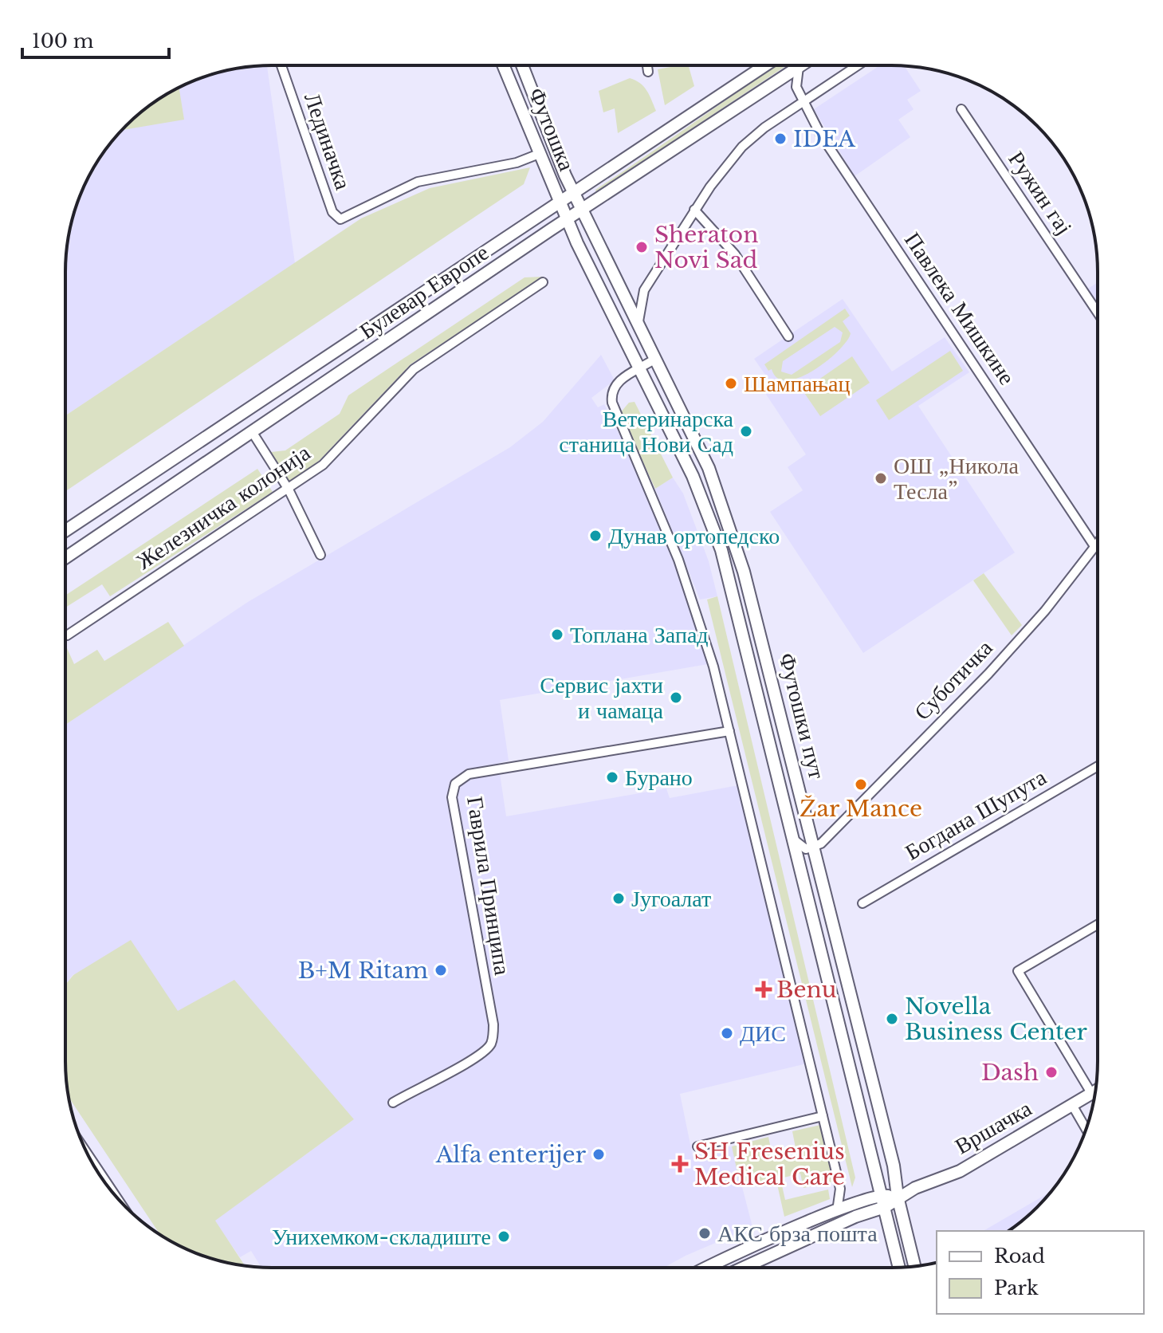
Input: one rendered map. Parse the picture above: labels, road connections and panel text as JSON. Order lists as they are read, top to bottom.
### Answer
{
  "streets": {
    "main road": [
      "Футошка",
      "Булевар Европе",
      "Футошки пут",
      "Вршачка"
    ],
    "street": [
      "Лединачка",
      "Ружин гај",
      "Павлека Мишкине",
      "Железничка колонија",
      "Суботичка",
      "Богдана Шупута",
      "Гаврила Принципа"
    ]
  },
  "crossings": [
    ["Футошка", "Лединачка"],
    ["Футошка", "Булевар Европе"],
    ["Футошка", "Футошки пут"],
    ["Булевар Европе", "Павлека Мишкине"],
    ["Булевар Европе", "Футошки пут"],
    ["Павлека Мишкине", "Суботичка"],
    ["Суботичка", "Футошки пут"],
    ["Футошки пут", "Вршачка"]
  ],
  "places": {
    "other": [
      "IDEA",
      "Sheraton Novi Sad",
      "Шампањац",
      "Ветеринарска станица Нови Сад",
      "ОШ „Никола Тесла”",
      "Дунав ортопедско",
      "Топлана Запад",
      "Сервис јахти и чамаца",
      "Бурано",
      "Žar Mance",
      "Југоалат",
      "B+M Ritam",
      "Novella Business Center",
      "ДИС",
      "Dash",
      "Alfa enterijer",
      "АКС брза пошта",
      "Унихемком-складиште"
    ],
    "health": ["Benu", "SH Fresenius Medical Care"]
  },
  "legend": ["Road", "Park"],
  "scale_bar": "100 m"
}
